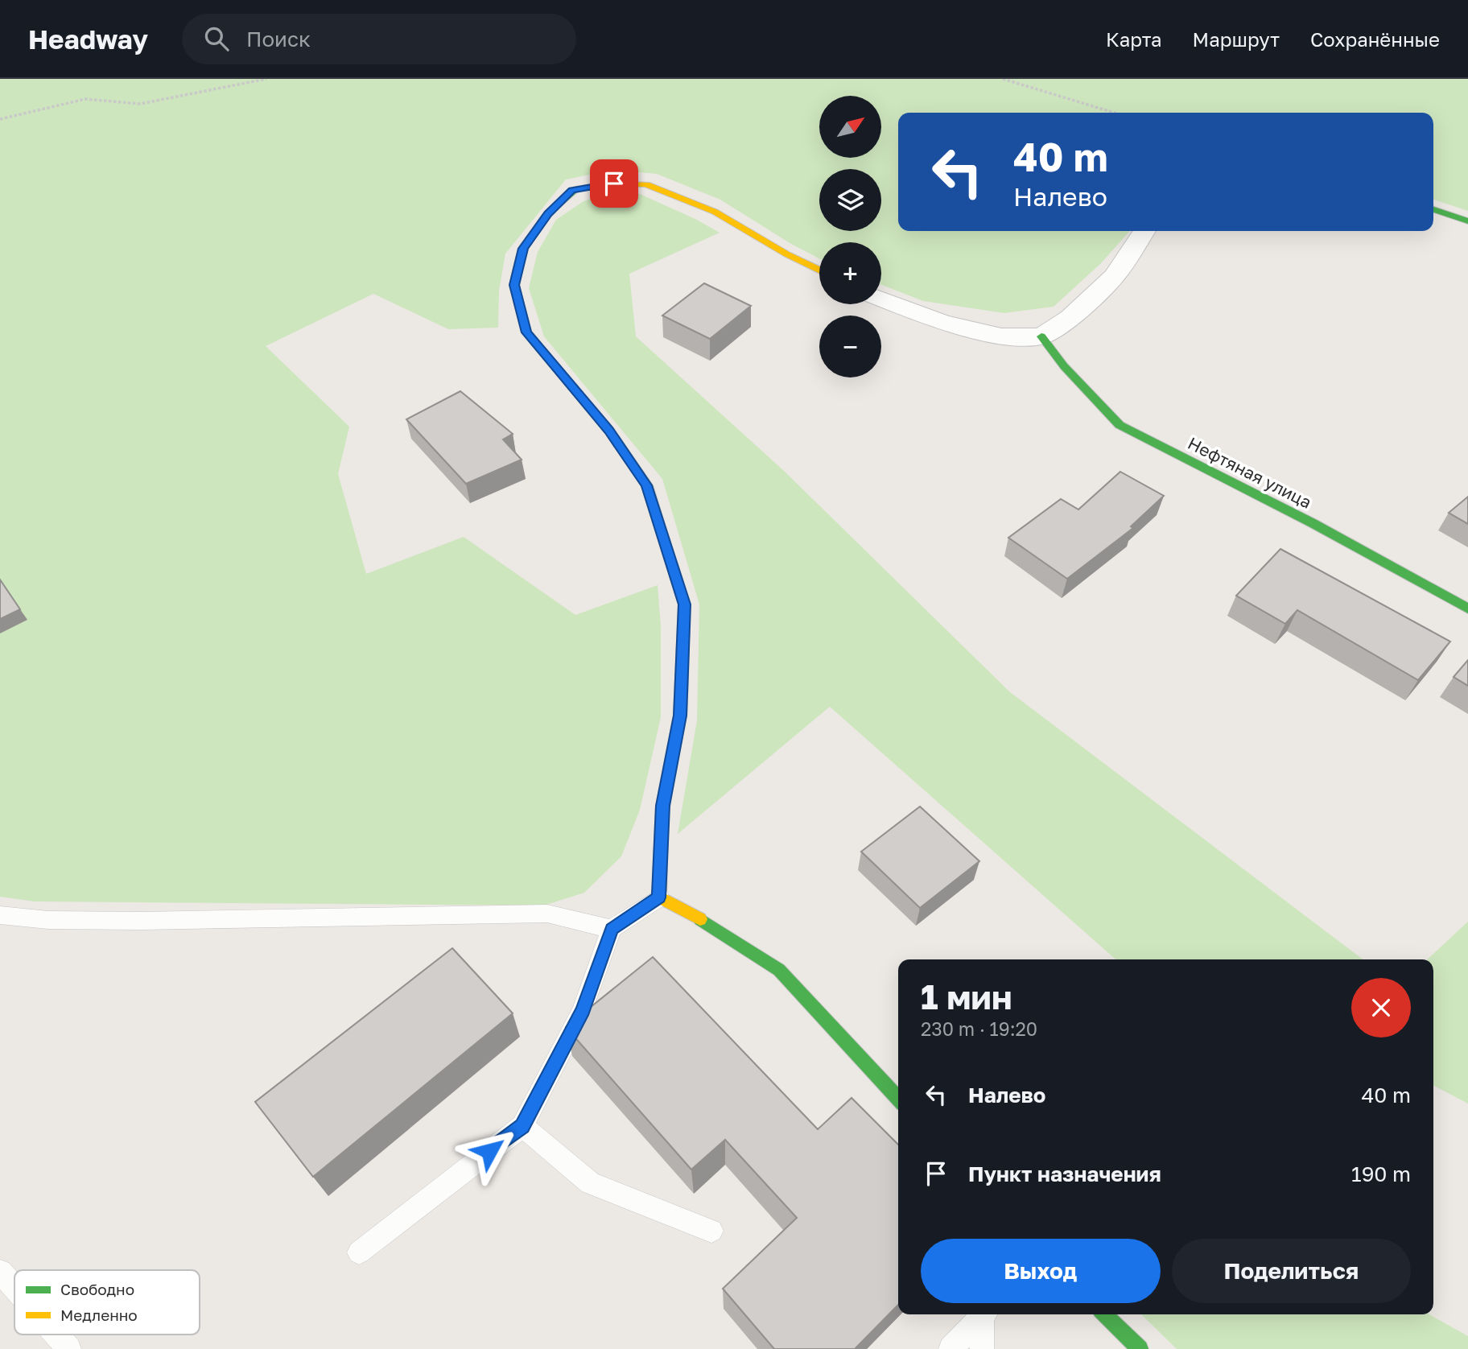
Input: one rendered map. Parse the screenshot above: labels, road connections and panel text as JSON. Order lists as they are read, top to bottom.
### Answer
{
  "streets": {
    "street": ["Нефтяная улица"]
  },
  "legend": ["Свободно", "Медленно"],
  "north": "top right",
  "page": {
    "header": "Headway",
    "search": "Поиск",
    "nav": ["Карта", "Маршрут", "Сохранённые"],
    "map_buttons": ["+", "−"],
    "turn": ["40 m", "Налево"],
    "heading": ["1 мин", "230 m · 19:20"],
    "list": [
      {
        "name": "Налево",
        "value": "40 m"
      },
      {
        "name": "Пункт назначения",
        "value": "190 m"
      }
    ],
    "buttons": ["Выход", "Поделиться"]
  }
}
